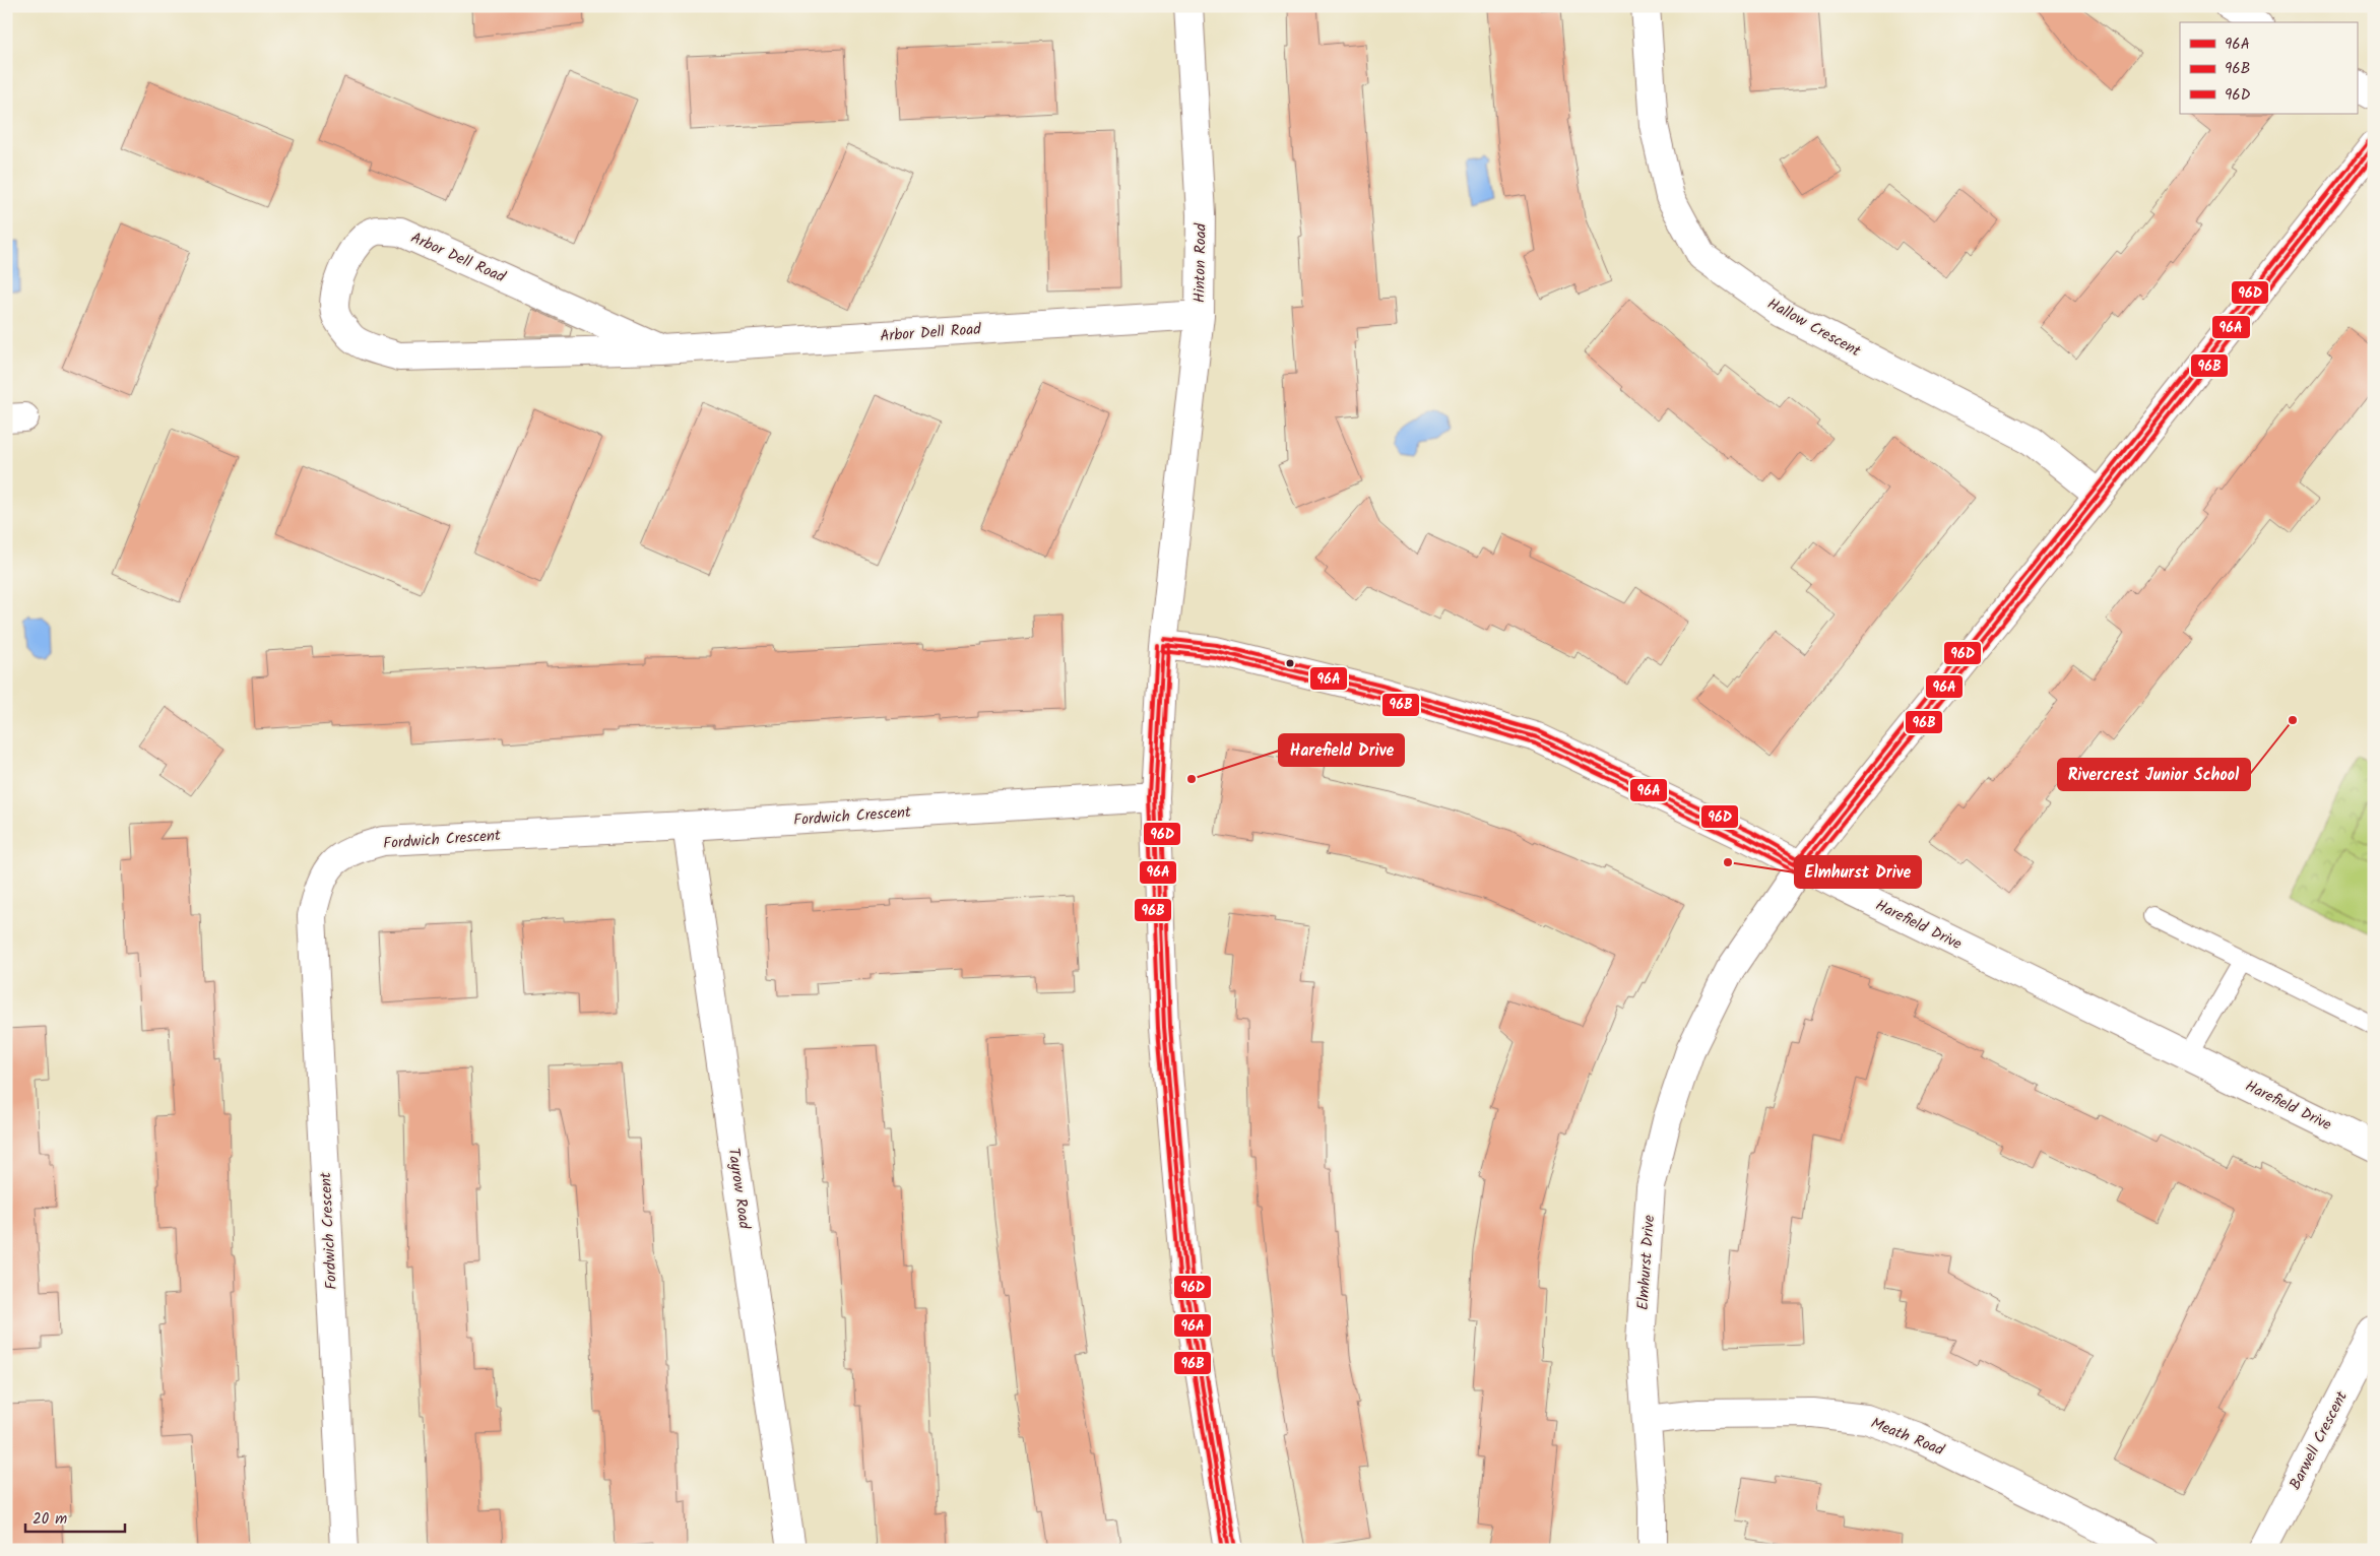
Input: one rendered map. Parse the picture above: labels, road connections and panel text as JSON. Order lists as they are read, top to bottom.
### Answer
{
  "streets": {
    "street": [
      "Arbor Dell Road",
      "Hinton Road",
      "Hallow Crescent",
      "Fordwich Crescent",
      "Harefield Drive",
      "Tayrow Road",
      "Elmhurst Drive",
      "Meath Road",
      "Barwell Crescent"
    ]
  },
  "crossings": [
    ["Arbor Dell Road", "Hinton Road"],
    ["Hinton Road", "Fordwich Crescent"],
    ["Hinton Road", "Harefield Drive"],
    ["Hallow Crescent", "Elmhurst Drive"],
    ["Fordwich Crescent", "Tayrow Road"],
    ["Harefield Drive", "Elmhurst Drive"],
    ["Elmhurst Drive", "Meath Road"]
  ],
  "places": ["Rivercrest Junior School", "Harefield Drive", "Elmhurst Drive"],
  "lines": ["transit line 96D", "transit line 96A", "transit line 96B"],
  "legend": ["96A", "96B", "96D"],
  "scale_bar": "20 m"
}
